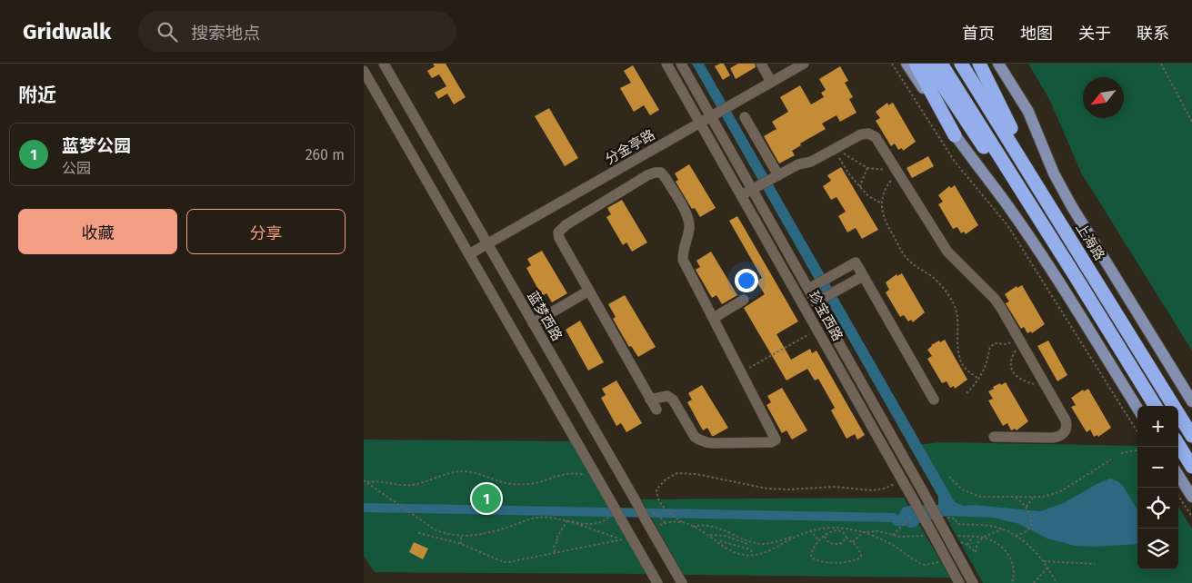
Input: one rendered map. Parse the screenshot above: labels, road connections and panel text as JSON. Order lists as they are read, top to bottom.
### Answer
{
  "streets": {
    "highway": ["上海路"],
    "street": ["分金亭路", "蓝梦西路", "珍宝西路"]
  },
  "crossings": [
    ["分金亭路", "蓝梦西路"],
    ["分金亭路", "珍宝西路"]
  ],
  "north": "bottom left",
  "page": {
    "header": "Gridwalk",
    "search": "搜索地点",
    "nav": [
      "首页",
      "地图",
      "关于",
      "联系"
    ],
    "heading": "附近",
    "list": [
      {
        "mark": "1",
        "name": "蓝梦公园",
        "note": "公园",
        "value": "260 m"
      }
    ],
    "buttons": ["收藏", "分享"],
    "map_buttons": ["+", "−"],
    "pins": "1"
  }
}
